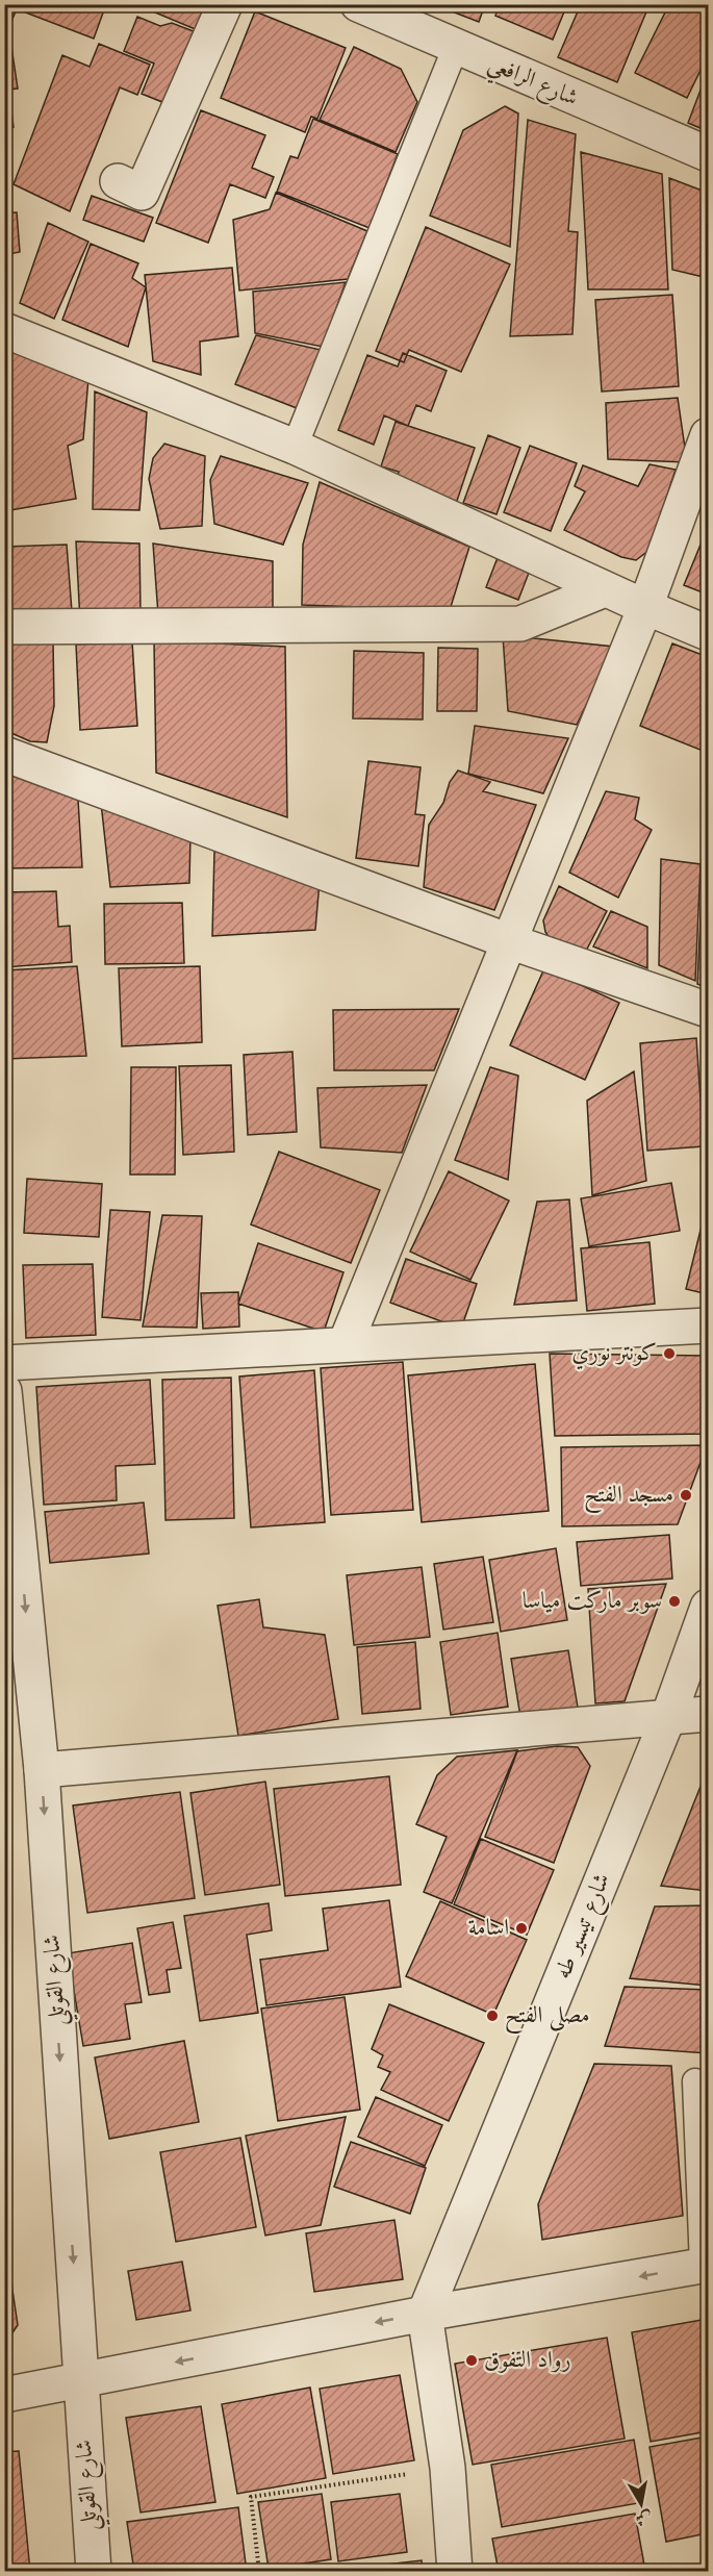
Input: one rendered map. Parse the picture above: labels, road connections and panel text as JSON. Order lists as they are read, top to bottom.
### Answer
{
  "streets": {
    "street": ["شارع الرافعي", "شارع تيسير طه", "شارع القوتلي"]
  },
  "one_way": ["شارع القوتلي"],
  "places": [
    "كونتر نوري",
    "مسجد الفتح",
    "سوبر ماركت مياسا",
    "اسامة",
    "مصلى الفتح",
    "رواد التفوق"
  ],
  "north": "bottom"
}
